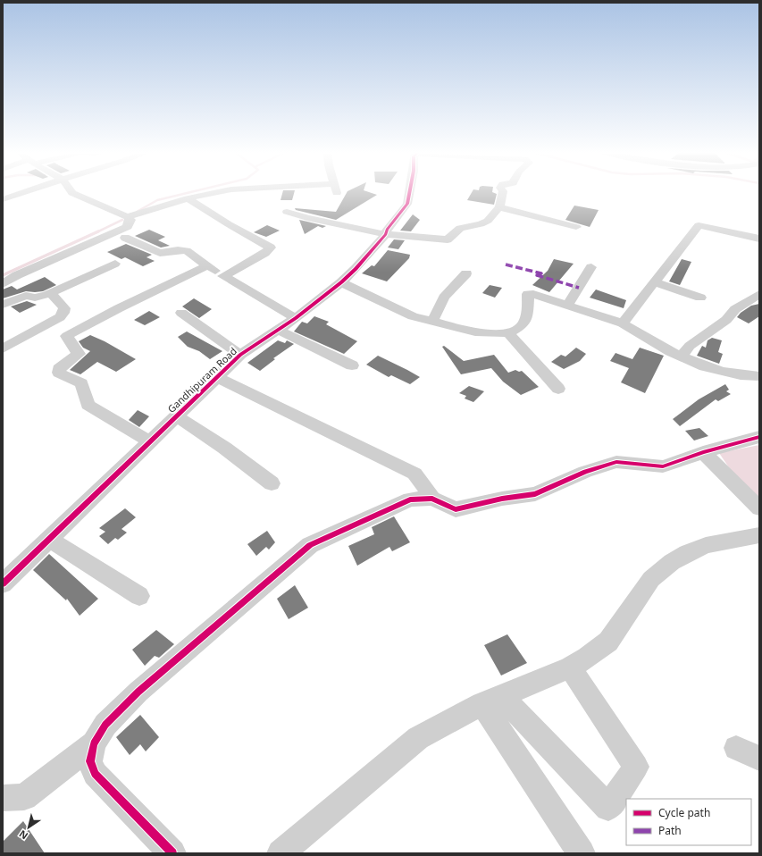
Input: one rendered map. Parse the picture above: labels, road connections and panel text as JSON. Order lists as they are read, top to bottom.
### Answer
{
  "streets": {
    "street": ["Gandhipuram Road"]
  },
  "legend": ["Cycle path", "Path"],
  "north": "bottom left"
}
